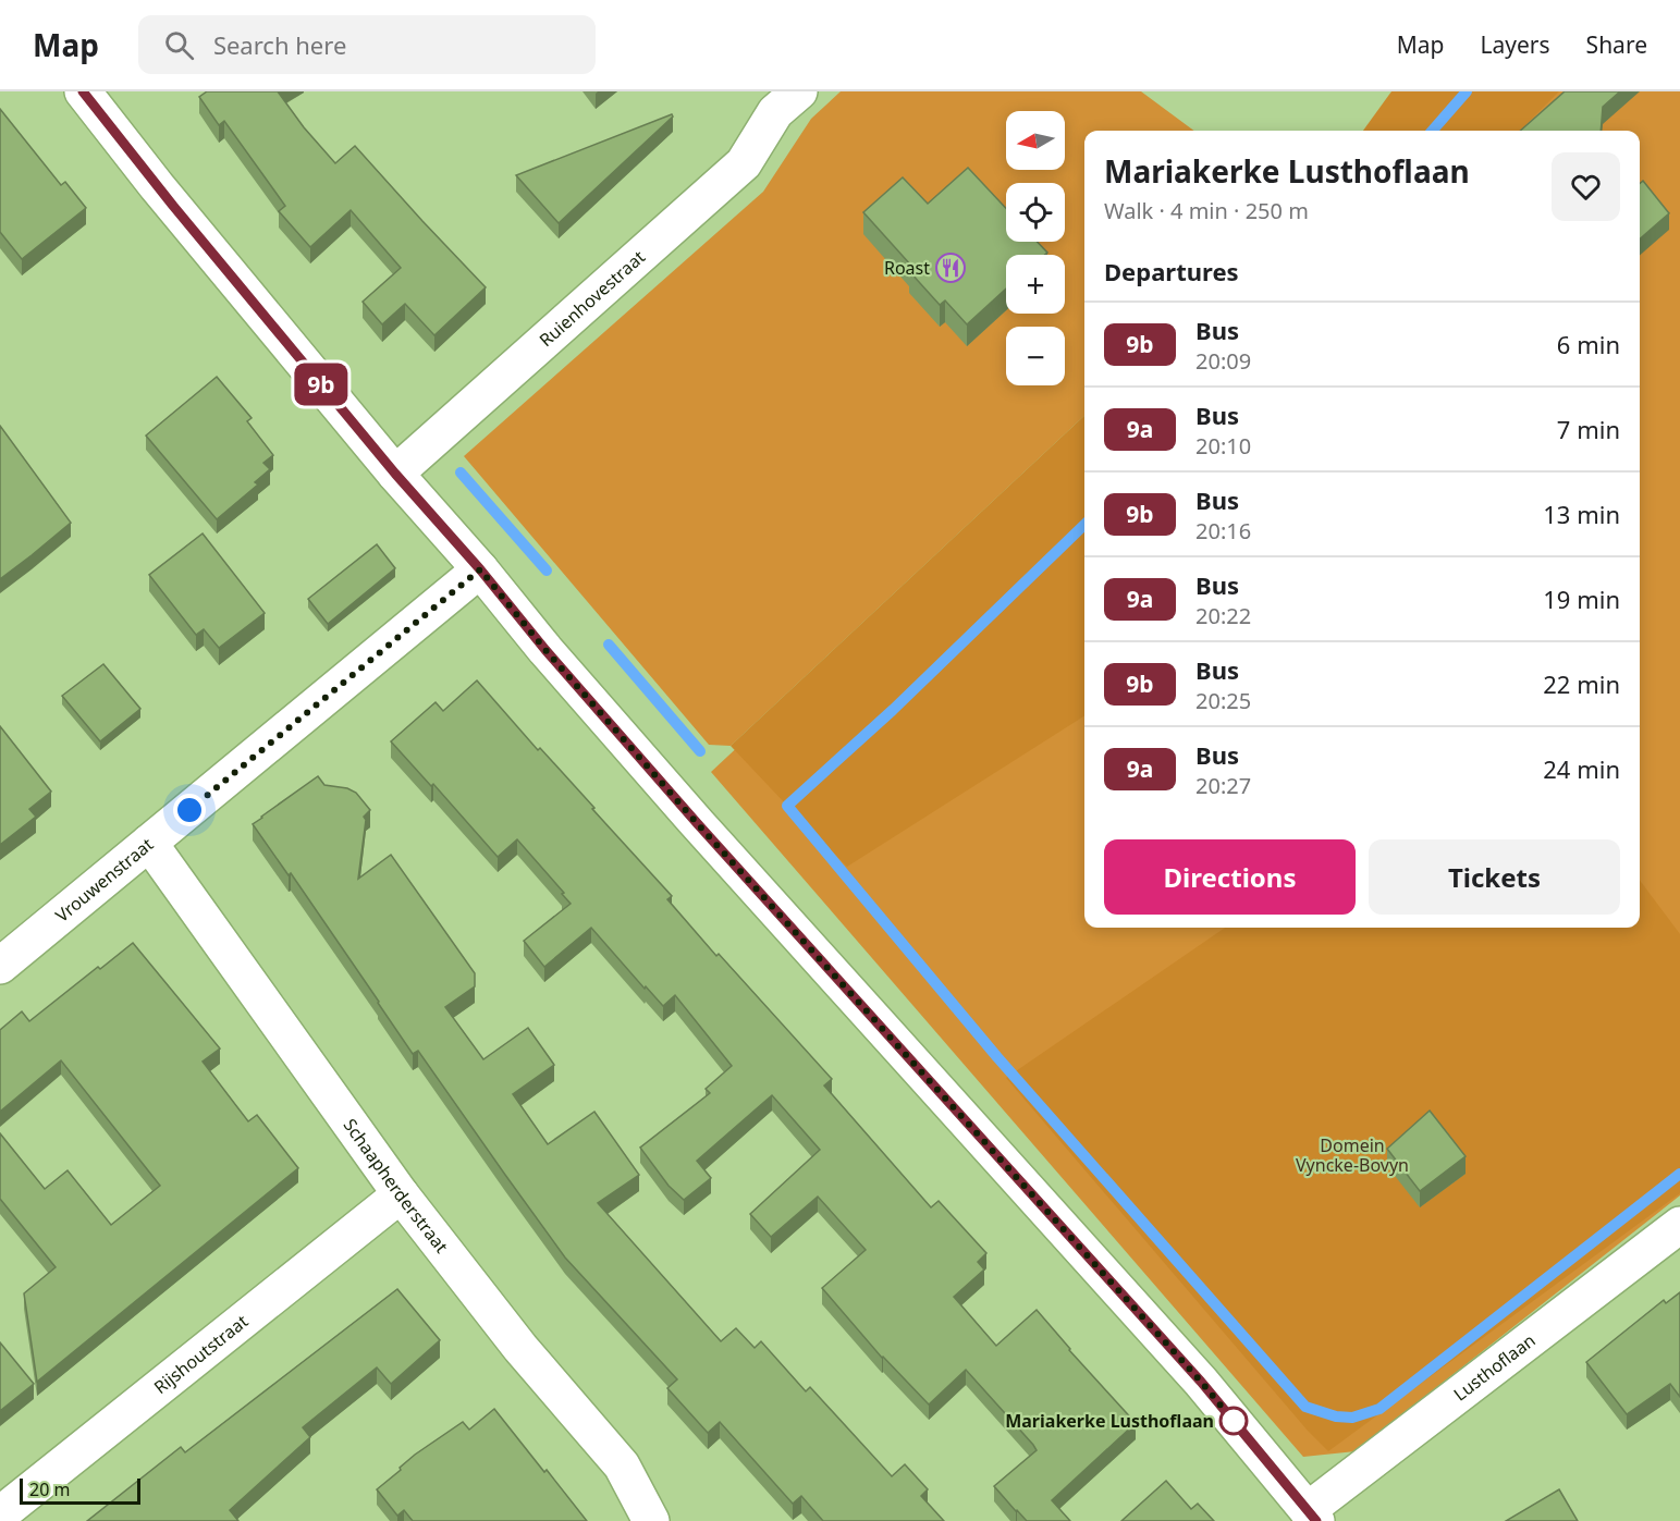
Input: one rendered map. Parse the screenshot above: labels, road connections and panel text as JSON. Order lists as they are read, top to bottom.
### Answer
{
  "streets": {
    "street": [
      "Ruienhovestraat",
      "Vrouwenstraat",
      "Schaapherderstraat",
      "Rijshoutstraat",
      "Lusthoflaan"
    ]
  },
  "crossings": [
    ["Vrouwenstraat", "Schaapherderstraat"],
    ["Schaapherderstraat", "Rijshoutstraat"]
  ],
  "parks": ["Domein Vyncke-Bovyn"],
  "places": {
    "restaurant": ["Roast"],
    "other": ["Mariakerke Lusthoflaan"]
  },
  "lines": ["bus line 9b"],
  "scale_bar": "20 m",
  "north": "left",
  "page": {
    "header": "Map",
    "search": "Search here",
    "nav": ["Map", "Layers", "Share"],
    "on_map": "9b",
    "map_buttons": ["+", "−"],
    "heading": [
      ["Mariakerke Lusthoflaan", "Walk · 4 min · 250 m"],
      "Departures"
    ],
    "list": [
      {
        "mark": "9b",
        "name": "Bus",
        "note": "20:09",
        "value": "6 min"
      },
      {
        "mark": "9a",
        "name": "Bus",
        "note": "20:10",
        "value": "7 min"
      },
      {
        "mark": "9b",
        "name": "Bus",
        "note": "20:16",
        "value": "13 min"
      },
      {
        "mark": "9a",
        "name": "Bus",
        "note": "20:22",
        "value": "19 min"
      },
      {
        "mark": "9b",
        "name": "Bus",
        "note": "20:25",
        "value": "22 min"
      },
      {
        "mark": "9a",
        "name": "Bus",
        "note": "20:27",
        "value": "24 min"
      }
    ],
    "buttons": ["Directions", "Tickets"],
    "scale": "20 m"
  }
}
